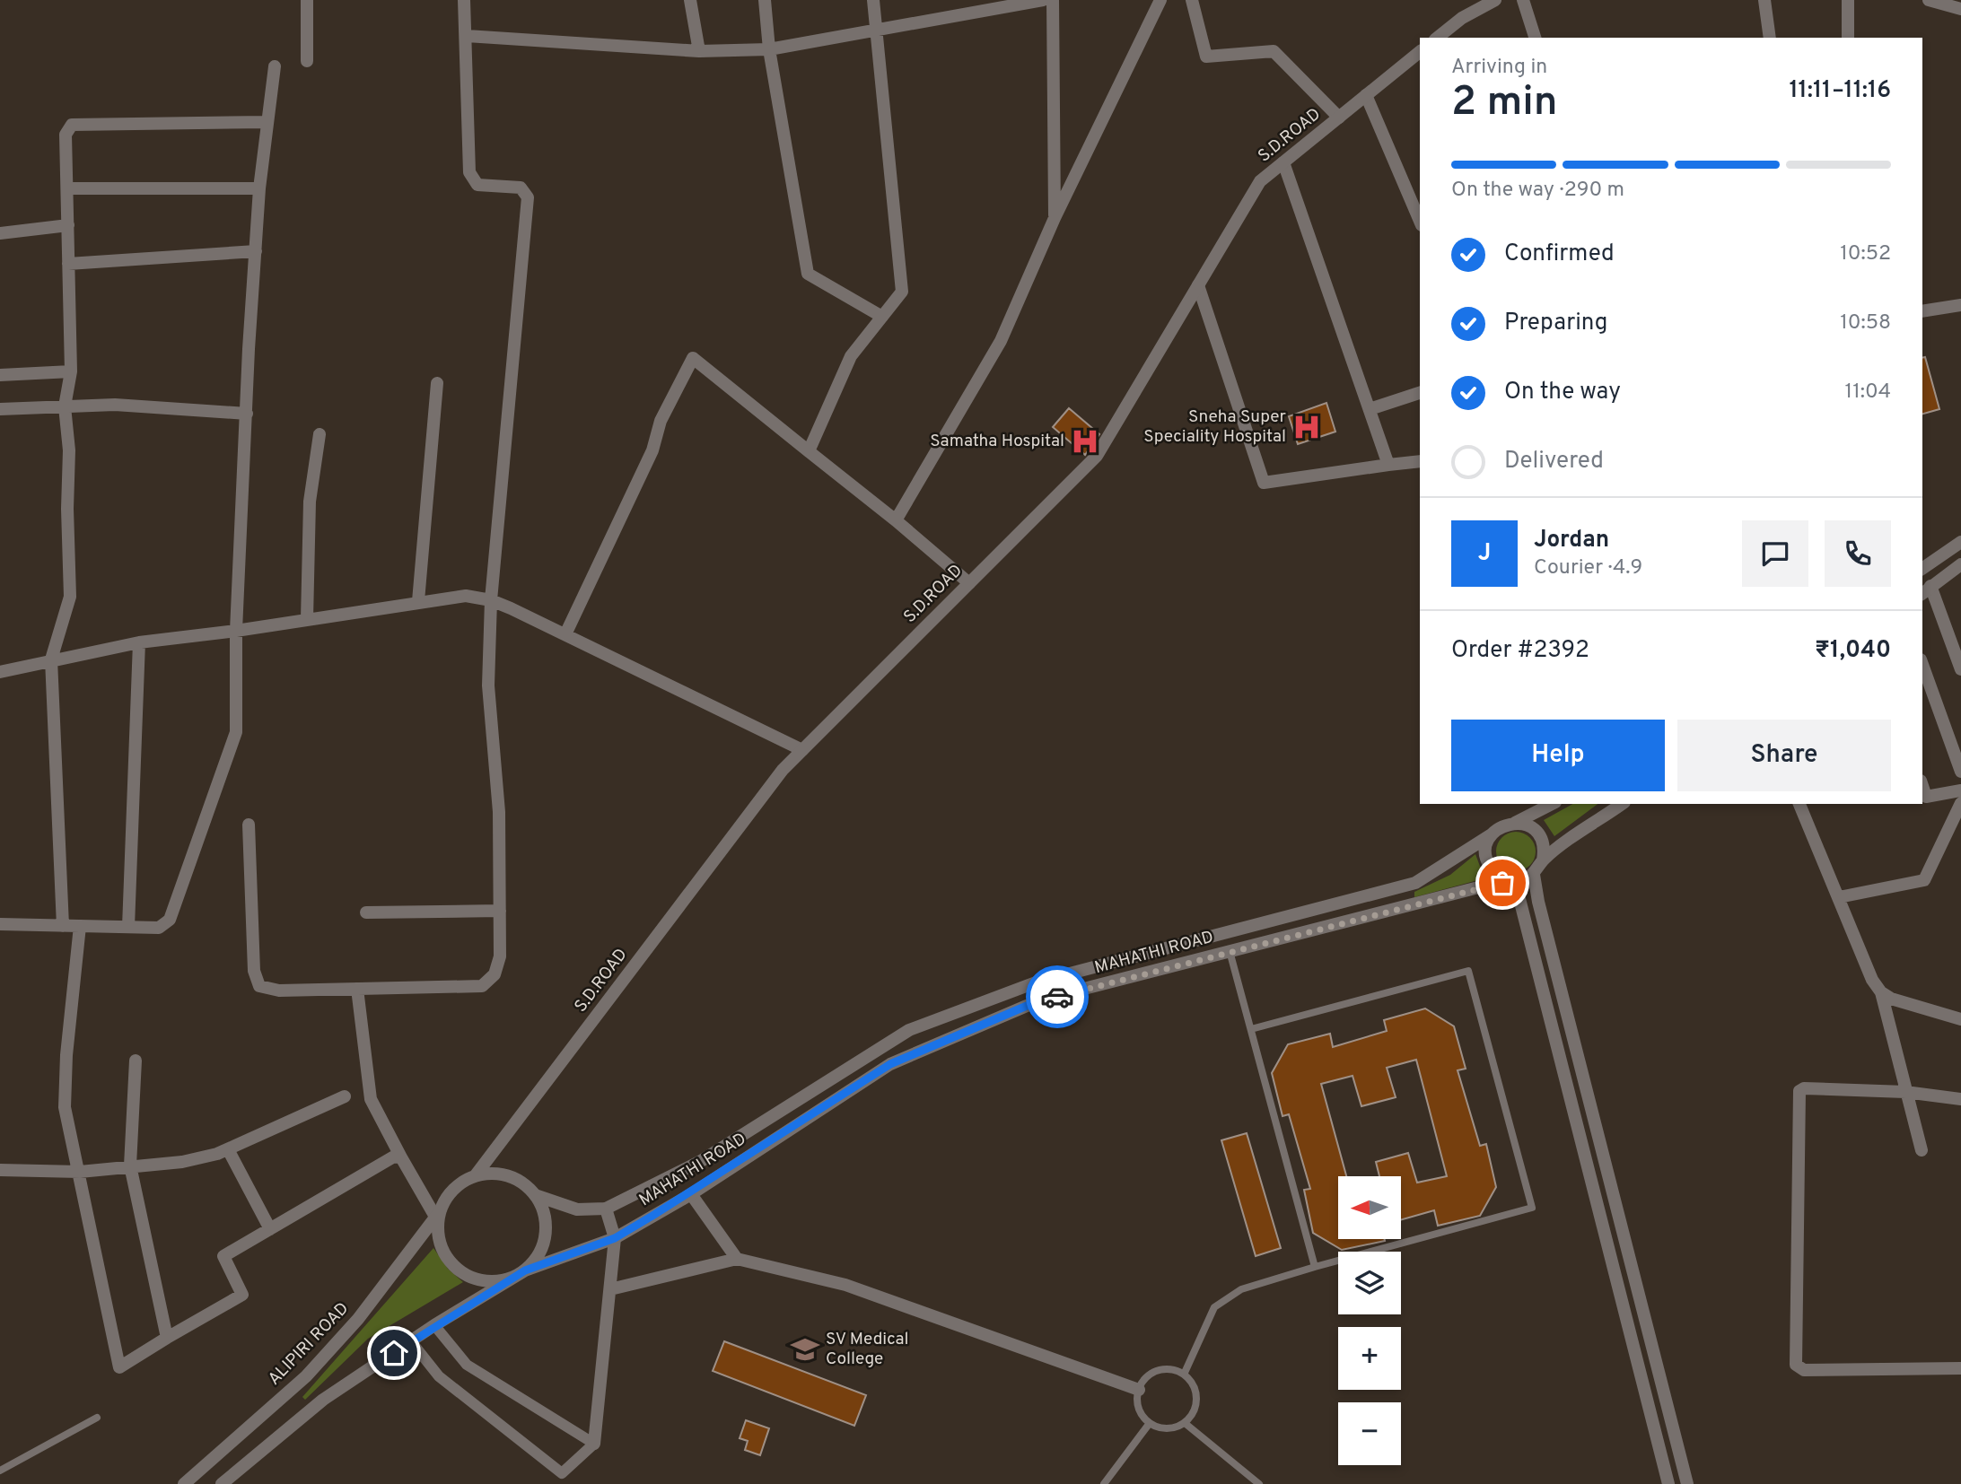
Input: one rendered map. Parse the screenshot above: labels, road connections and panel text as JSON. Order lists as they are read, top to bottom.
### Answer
{
  "streets": {
    "street": ["S.D.ROAD", "MAHATHI ROAD", "ALIPIRI ROAD"]
  },
  "crossings": [
    ["S.D.ROAD", "MAHATHI ROAD"],
    ["S.D.ROAD", "ALIPIRI ROAD"],
    ["MAHATHI ROAD", "ALIPIRI ROAD"]
  ],
  "places": {
    "hospital": ["Sneha Super Speciality Hospital", "Samatha Hospital"],
    "school or university": ["SV Medical College"]
  },
  "north": "left",
  "page": {
    "heading": ["2 min", "Arriving in", "11:11–11:16"],
    "panel": [
      "Jordan",
      "Courier · 4.9",
      "Order #2392",
      "₹1,040"
    ],
    "bar": "On the way · 290 m",
    "list": [
      ["Confirmed", "10:52"],
      ["Preparing", "10:58"],
      ["On the way", "11:04"],
      "Delivered"
    ],
    "round": "J",
    "buttons": ["Help", "Share"],
    "map_buttons": ["+", "−"]
  }
}
